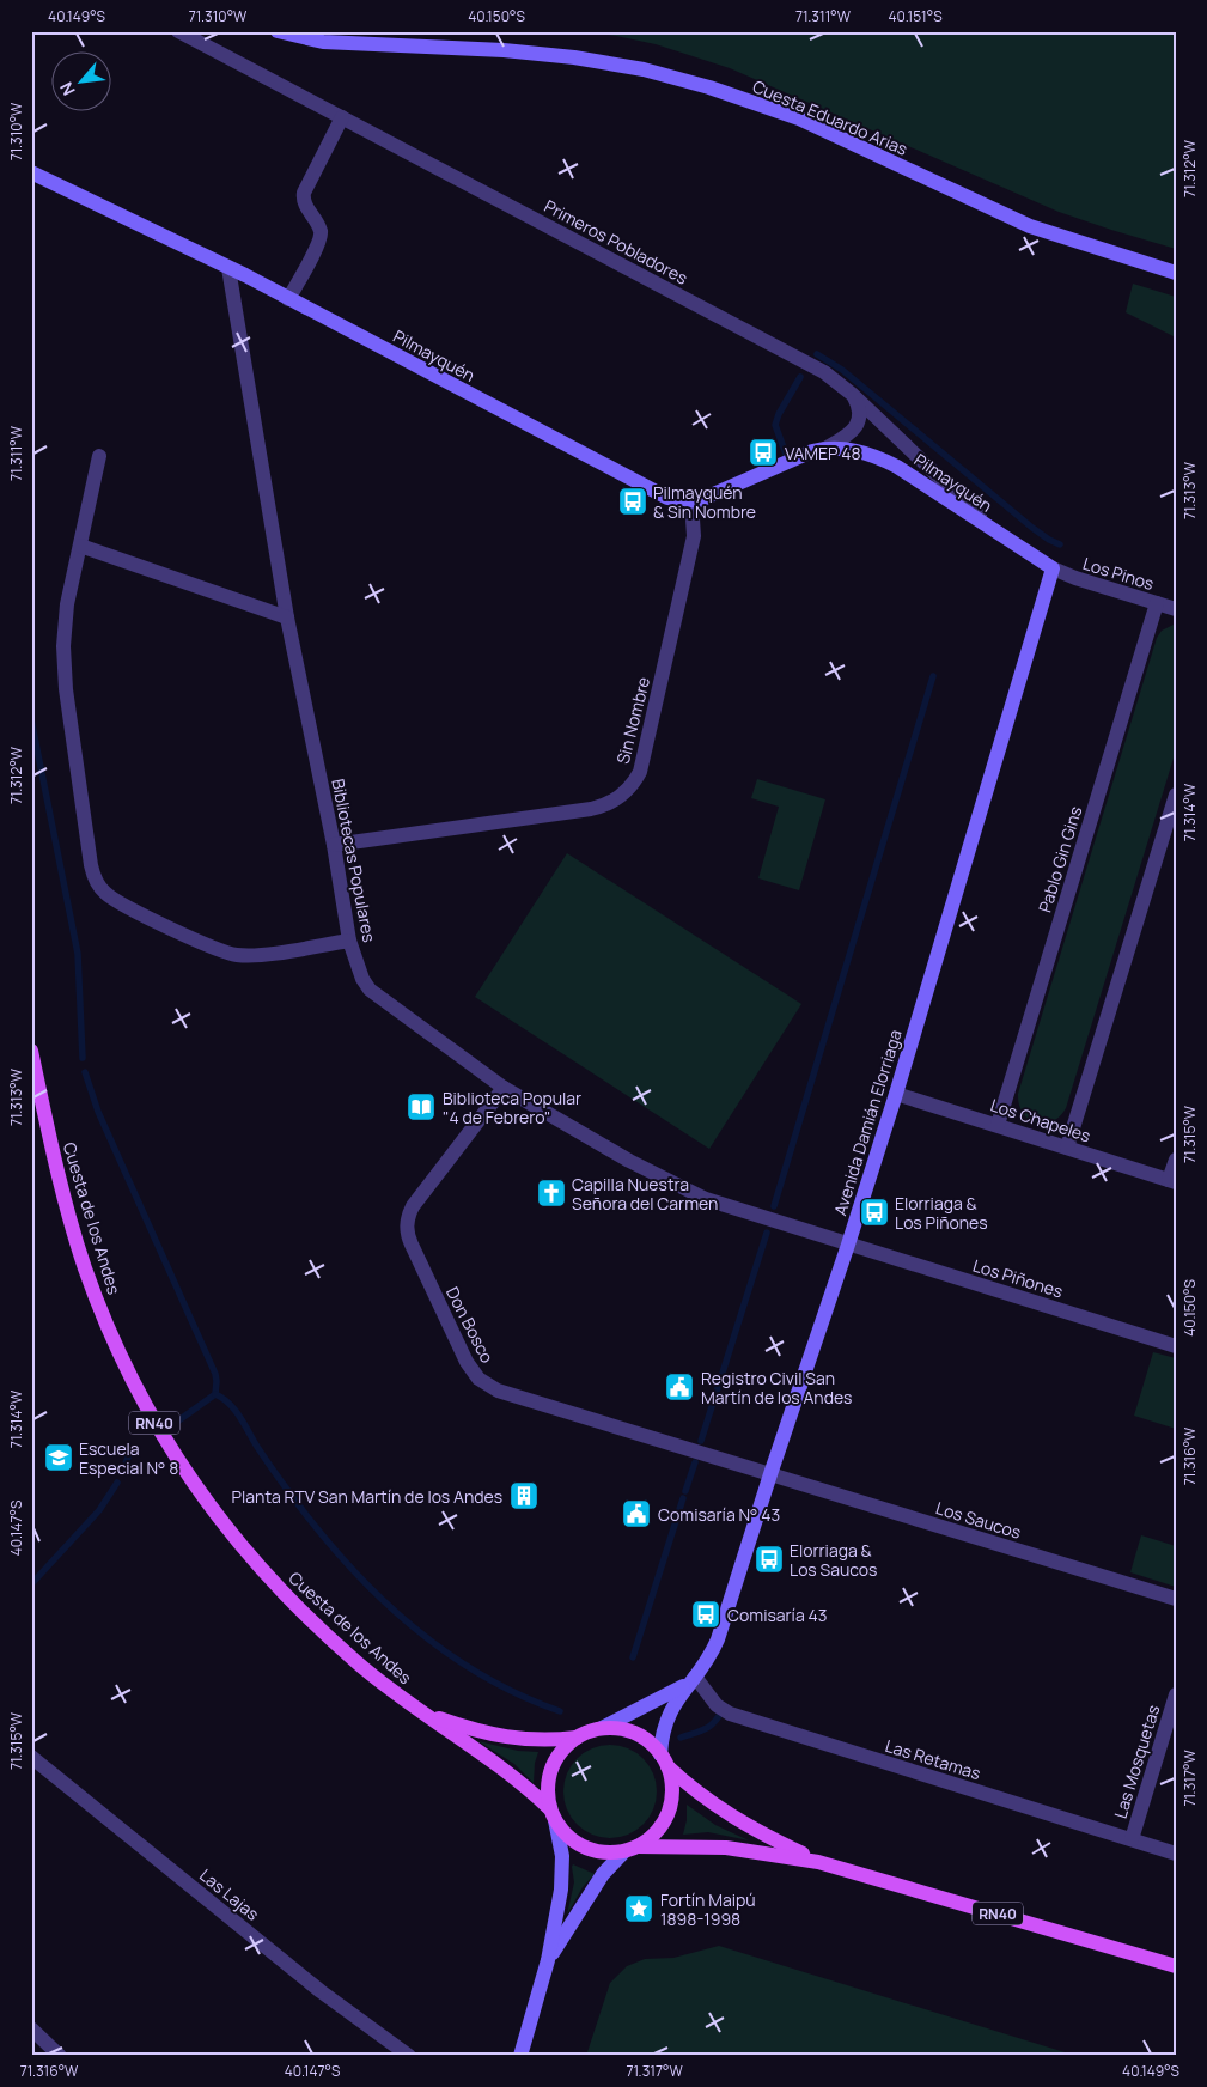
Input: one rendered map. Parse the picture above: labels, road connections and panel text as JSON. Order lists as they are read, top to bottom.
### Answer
{
  "streets": {
    "main road": ["Cuesta de los Andes", "RN40"],
    "street": [
      "Cuesta Eduardo Arias",
      "Primeros Pobladores",
      "Pilmayquén",
      "Los Pinos",
      "Sin Nombre",
      "Pablo Gin Gins",
      "Bibliotecas Populares",
      "Los Chapeles",
      "Avenida Damián Elorriaga",
      "Los Piñones",
      "Don Bosco",
      "Los Saucos",
      "Las Retamas",
      "Las Mosquetas",
      "Las Lajas"
    ]
  },
  "crossings": [
    ["Primeros Pobladores", "Pilmayquén"],
    ["Pilmayquén", "Los Pinos"],
    ["Pilmayquén", "Sin Nombre"],
    ["Pilmayquén", "Bibliotecas Populares"],
    ["Pilmayquén", "Avenida Damián Elorriaga"],
    ["Los Pinos", "Pablo Gin Gins"],
    ["Los Pinos", "Avenida Damián Elorriaga"],
    ["Sin Nombre", "Bibliotecas Populares"],
    ["Pablo Gin Gins", "Los Chapeles"],
    ["Bibliotecas Populares", "Avenida Damián Elorriaga"],
    ["Bibliotecas Populares", "Los Piñones"],
    ["Bibliotecas Populares", "Don Bosco"],
    ["Los Chapeles", "Avenida Damián Elorriaga"],
    ["Avenida Damián Elorriaga", "Cuesta de los Andes"],
    ["Avenida Damián Elorriaga", "Los Piñones"],
    ["Avenida Damián Elorriaga", "Don Bosco"],
    ["Avenida Damián Elorriaga", "RN40"],
    ["Avenida Damián Elorriaga", "Los Saucos"],
    ["Avenida Damián Elorriaga", "Las Retamas"],
    ["Cuesta de los Andes", "RN40"],
    ["Don Bosco", "Los Saucos"],
    ["Las Retamas", "Las Mosquetas"]
  ],
  "places": {
    "bus stop": [
      "VAMEP 48",
      "Pilmayquén & Sin Nombre",
      "Elorriaga & Los Piñones",
      "Elorriaga & Los Saucos",
      "Comisaría 43"
    ],
    "library": ["Biblioteca Popular \"4 de Febrero\""],
    "church": ["Capilla Nuestra Señora del Carmen"],
    "public building": ["Registro Civil San Martín de los Andes", "Comisaría N° 43"],
    "school or university": ["Escuela Especial N° 8"],
    "building": ["Planta RTV San Martín de los Andes"],
    "place": ["Fortín Maipú 1898-1998"]
  },
  "north": "bottom left",
  "coordinates": [
    "40.149°S",
    "71.310°W",
    "40.150°S",
    "71.311°W",
    "40.151°S",
    "71.312°W",
    "71.313°W",
    "71.314°W",
    "71.315°W",
    "71.316°W",
    "40.147°S",
    "71.317°W"
  ]
}
